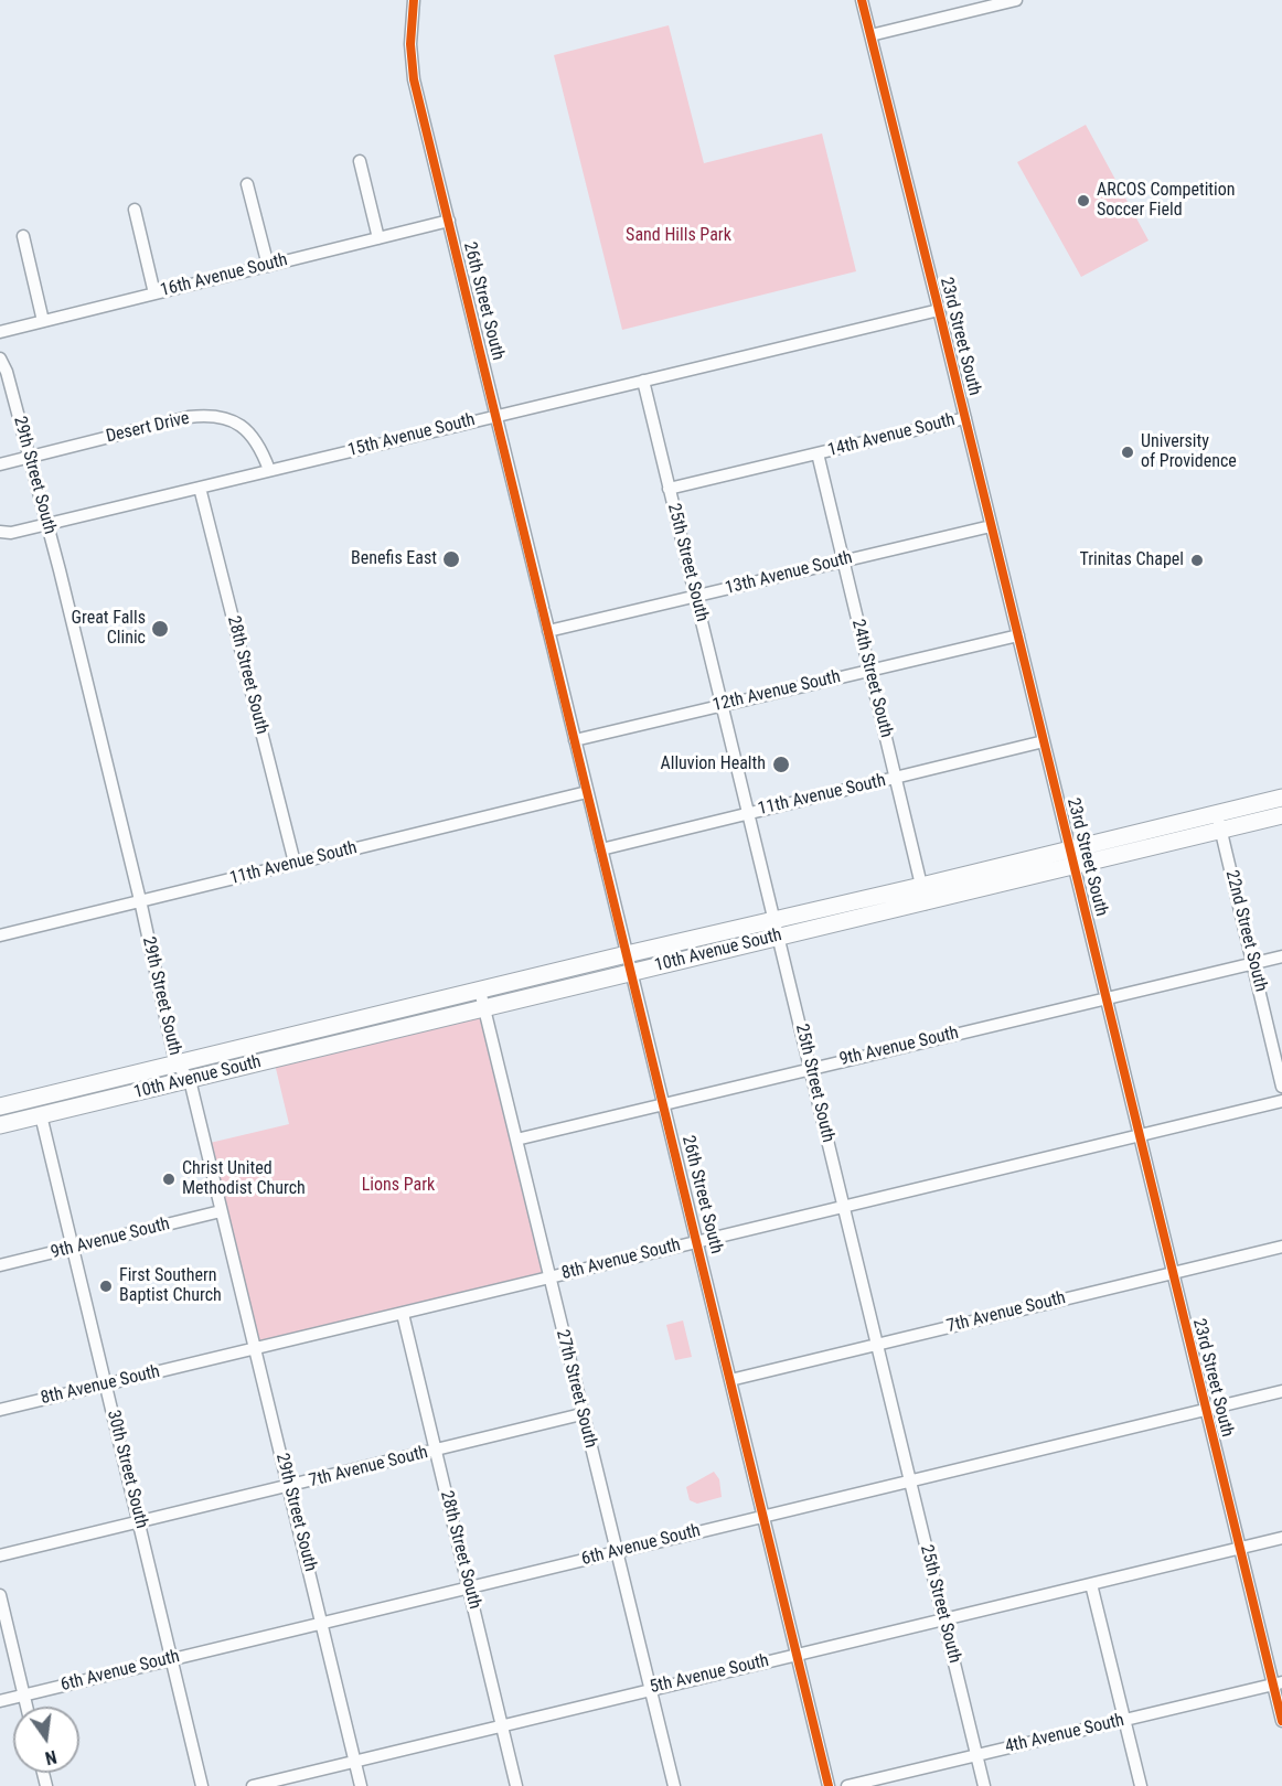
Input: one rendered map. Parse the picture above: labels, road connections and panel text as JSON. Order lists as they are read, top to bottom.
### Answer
{
  "streets": {
    "highway": ["10th Avenue South"],
    "street": [
      "16th Avenue South",
      "26th Street South",
      "23rd Street South",
      "Desert Drive",
      "15th Avenue South",
      "14th Avenue South",
      "29th Street South",
      "25th Street South",
      "13th Avenue South",
      "28th Street South",
      "24th Street South",
      "12th Avenue South",
      "11th Avenue South",
      "22nd Street South",
      "9th Avenue South",
      "8th Avenue South",
      "7th Avenue South",
      "27th Street South",
      "30th Street South",
      "6th Avenue South",
      "5th Avenue South",
      "4th Avenue South"
    ]
  },
  "crossings": [
    ["16th Avenue South", "26th Street South"],
    ["26th Street South", "15th Avenue South"],
    ["26th Street South", "13th Avenue South"],
    ["26th Street South", "12th Avenue South"],
    ["26th Street South", "11th Avenue South"],
    ["26th Street South", "10th Avenue South"],
    ["26th Street South", "9th Avenue South"],
    ["26th Street South", "8th Avenue South"],
    ["26th Street South", "7th Avenue South"],
    ["26th Street South", "6th Avenue South"],
    ["26th Street South", "5th Avenue South"],
    ["23rd Street South", "15th Avenue South"],
    ["23rd Street South", "14th Avenue South"],
    ["23rd Street South", "13th Avenue South"],
    ["23rd Street South", "12th Avenue South"],
    ["23rd Street South", "11th Avenue South"],
    ["23rd Street South", "10th Avenue South"],
    ["23rd Street South", "9th Avenue South"],
    ["23rd Street South", "8th Avenue South"],
    ["23rd Street South", "7th Avenue South"],
    ["23rd Street South", "6th Avenue South"],
    ["23rd Street South", "5th Avenue South"],
    ["23rd Street South", "4th Avenue South"],
    ["Desert Drive", "15th Avenue South"],
    ["Desert Drive", "29th Street South"],
    ["15th Avenue South", "29th Street South"],
    ["15th Avenue South", "25th Street South"],
    ["15th Avenue South", "28th Street South"],
    ["14th Avenue South", "25th Street South"],
    ["14th Avenue South", "24th Street South"],
    ["29th Street South", "11th Avenue South"],
    ["29th Street South", "10th Avenue South"],
    ["29th Street South", "9th Avenue South"],
    ["29th Street South", "8th Avenue South"],
    ["29th Street South", "7th Avenue South"],
    ["29th Street South", "6th Avenue South"],
    ["29th Street South", "5th Avenue South"],
    ["25th Street South", "13th Avenue South"],
    ["25th Street South", "12th Avenue South"],
    ["25th Street South", "11th Avenue South"],
    ["25th Street South", "10th Avenue South"],
    ["25th Street South", "9th Avenue South"],
    ["25th Street South", "8th Avenue South"],
    ["25th Street South", "7th Avenue South"],
    ["25th Street South", "6th Avenue South"],
    ["25th Street South", "5th Avenue South"],
    ["25th Street South", "4th Avenue South"],
    ["13th Avenue South", "24th Street South"],
    ["28th Street South", "11th Avenue South"],
    ["28th Street South", "8th Avenue South"],
    ["28th Street South", "7th Avenue South"],
    ["28th Street South", "6th Avenue South"],
    ["28th Street South", "5th Avenue South"],
    ["24th Street South", "12th Avenue South"],
    ["24th Street South", "11th Avenue South"],
    ["24th Street South", "10th Avenue South"],
    ["22nd Street South", "10th Avenue South"],
    ["22nd Street South", "9th Avenue South"],
    ["10th Avenue South", "27th Street South"],
    ["10th Avenue South", "30th Street South"],
    ["9th Avenue South", "27th Street South"],
    ["9th Avenue South", "30th Street South"],
    ["8th Avenue South", "27th Street South"],
    ["8th Avenue South", "30th Street South"],
    ["7th Avenue South", "27th Street South"],
    ["7th Avenue South", "30th Street South"],
    ["27th Street South", "6th Avenue South"],
    ["27th Street South", "5th Avenue South"],
    ["30th Street South", "6th Avenue South"]
  ],
  "parks": ["Sand Hills Park", "Lions Park"],
  "places": [
    "ARCOS Competition Soccer Field",
    "University of Providence",
    "Benefis East",
    "Trinitas Chapel",
    "Great Falls Clinic",
    "Alluvion Health",
    "Christ United Methodist Church",
    "First Southern Baptist Church"
  ],
  "north": "bottom"
}
